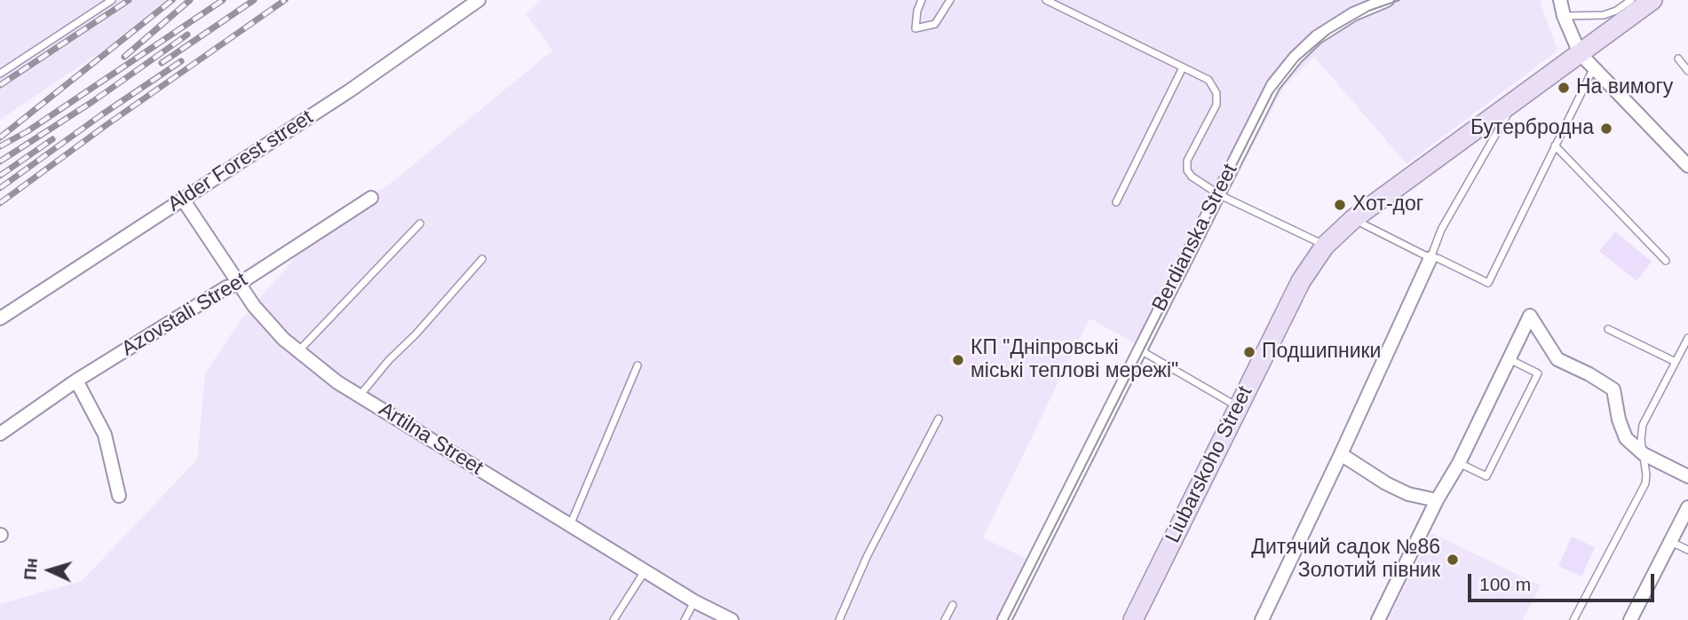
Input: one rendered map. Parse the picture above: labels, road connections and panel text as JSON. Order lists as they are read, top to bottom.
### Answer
{
  "streets": {
    "main road": ["Liubarskoho Street"],
    "street": [
      "Alder Forest street",
      "Berdianska Street",
      "Azovstali Street",
      "Artilna Street"
    ]
  },
  "crossings": [
    ["Alder Forest street", "Artilna Street"],
    ["Azovstali Street", "Artilna Street"]
  ],
  "places": [
    "На вимогу",
    "Бутербродна",
    "Хот-дог",
    "Подшипники",
    "КП \"Дніпровські міські теплові мережі\"",
    "Дитячий садок №86 Золотий півник"
  ],
  "scale_bar": "100 m",
  "north": "left"
}
